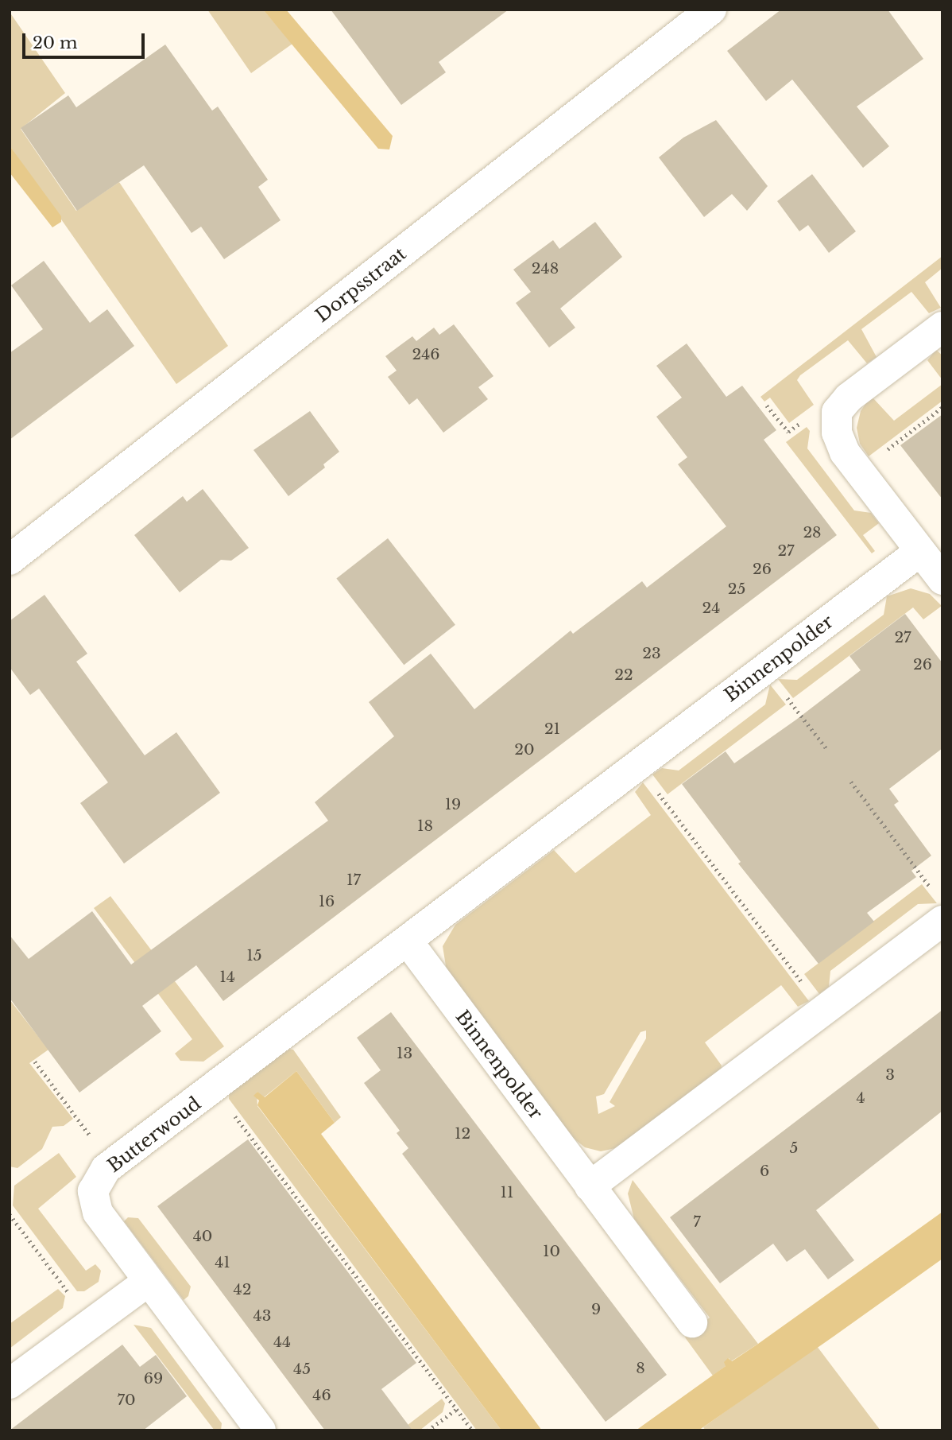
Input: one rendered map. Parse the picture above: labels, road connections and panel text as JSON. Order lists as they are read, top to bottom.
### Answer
{
  "streets": {
    "street": ["Dorpsstraat", "Binnenpolder", "Butterwoud"]
  },
  "crossings": [
    ["Binnenpolder", "Butterwoud"]
  ],
  "house_numbers": [
    "248",
    "246",
    "28",
    "27",
    "26",
    "25",
    "24",
    "27",
    "23",
    "26",
    "22",
    "21",
    "20",
    "19",
    "18",
    "17",
    "16",
    "15",
    "14",
    "13",
    "3",
    "4",
    "12",
    "5",
    "6",
    "11",
    "7",
    "40",
    "10",
    "41",
    "42",
    "9",
    "43",
    "44",
    "8",
    "45",
    "69",
    "46",
    "70"
  ],
  "scale_bar": "20 m"
}
